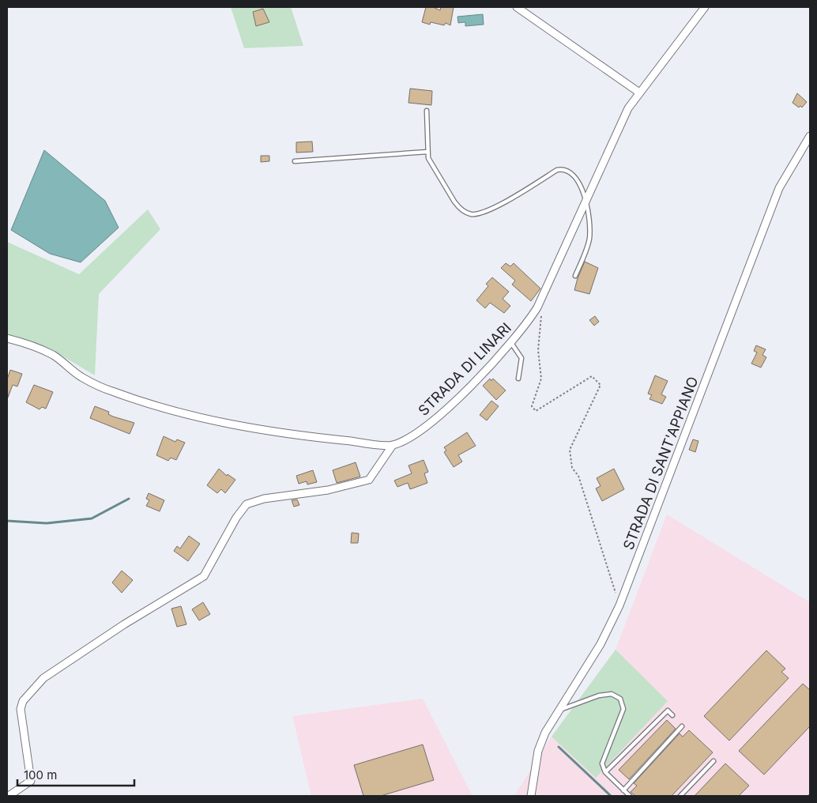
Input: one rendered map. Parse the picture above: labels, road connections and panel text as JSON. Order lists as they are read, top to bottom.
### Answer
{
  "streets": {
    "street": ["STRADA DI LINARI", "STRADA DI SANT'APPIANO"]
  },
  "scale_bar": "100 m"
}
